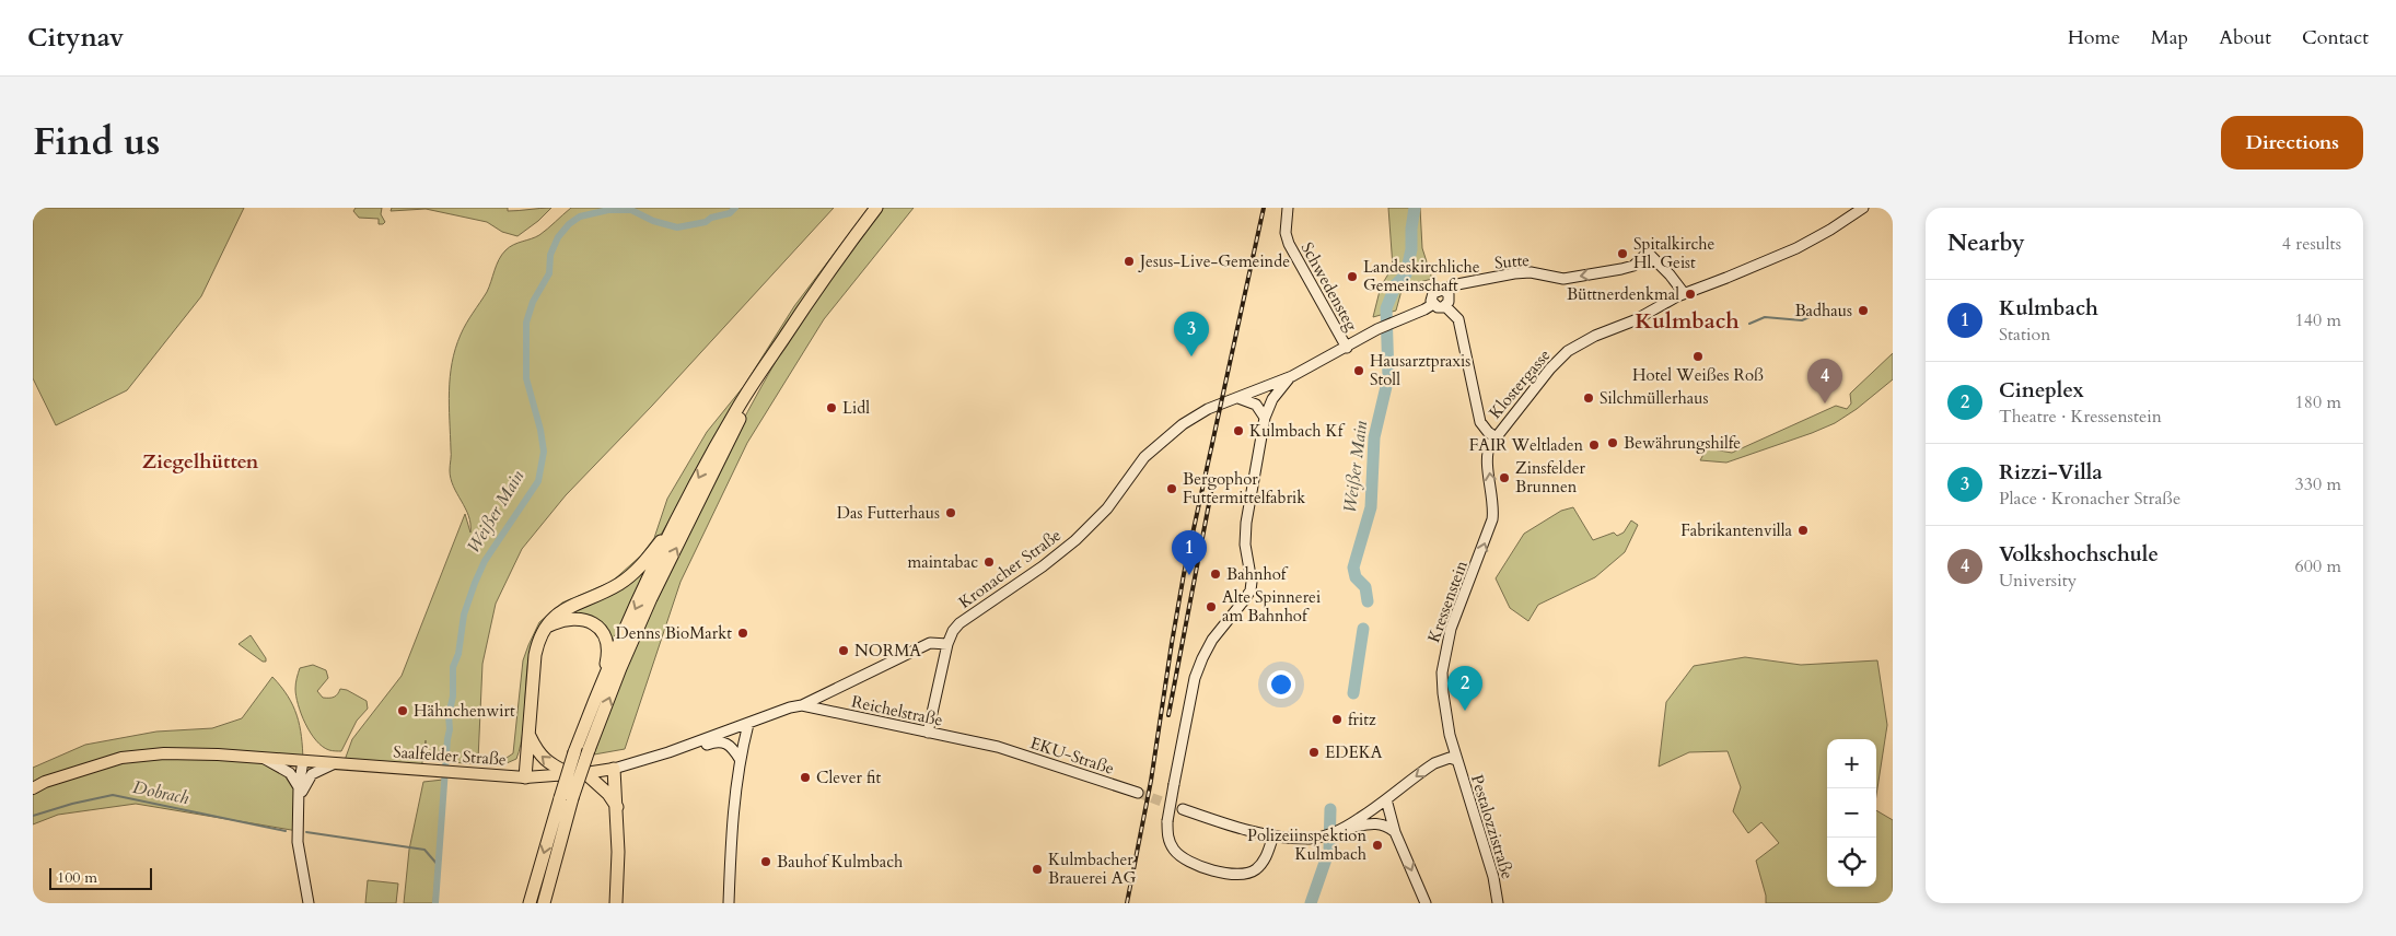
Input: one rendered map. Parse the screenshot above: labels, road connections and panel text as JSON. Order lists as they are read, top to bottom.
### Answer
{
  "streets": {
    "main road": ["Saalfelder Straße"],
    "street": [
      "Sutte",
      "Schwedensteg",
      "Klostergasse",
      "Kronacher Straße",
      "Kressenstein",
      "Reichelstraße",
      "EKU-Straße",
      "Pestalozzistraße"
    ]
  },
  "crossings": [
    ["Sutte", "Klostergasse"],
    ["Schwedensteg", "Kronacher Straße"],
    ["Klostergasse", "Kressenstein"],
    ["Kressenstein", "Pestalozzistraße"],
    ["Reichelstraße", "Saalfelder Straße"],
    ["Reichelstraße", "EKU-Straße"]
  ],
  "one_way": ["Sutte", "Kressenstein"],
  "districts": ["Kulmbach", "Ziegelhütten"],
  "water": ["Weißer Main", "Dobrach"],
  "places": [
    "Spitalkirche Hl. Geist",
    "Jesus-Live-Gemeinde",
    "Landeskirchliche Gemeinschaft",
    "Büttnerdenkmal",
    "Badhaus",
    "Hotel Weißes Roß",
    "Hausarztpraxis Stoll",
    "Silchmüllerhaus",
    "Lidl",
    "Kulmbach Kf",
    "Bewährungshilfe",
    "FAIR Weltladen",
    "Zinsfelder Brunnen",
    "Bergophor Futtermittelfabrik",
    "Das Futterhaus",
    "Fabrikantenvilla",
    "maintabac",
    "Bahnhof",
    "Alte Spinnerei am Bahnhof",
    "Denns BioMarkt",
    "NORMA",
    "Hähnchenwirt",
    "fritz",
    "EDEKA",
    "Clever fit",
    "Polizeiinspektion Kulmbach",
    "Bauhof Kulmbach",
    "Kulmbacher Brauerei AG"
  ],
  "scale_bar": "100 m",
  "page": {
    "header": "Citynav",
    "nav": [
      "Home",
      "Map",
      "About",
      "Contact"
    ],
    "title": "Find us",
    "buttons": "Directions",
    "heading": ["Nearby", "4 results"],
    "list": [
      {
        "mark": "1",
        "name": "Kulmbach",
        "note": "Station",
        "value": "140 m"
      },
      {
        "mark": "2",
        "name": "Cineplex",
        "note": "Theatre · Kressenstein",
        "value": "180 m"
      },
      {
        "mark": "3",
        "name": "Rizzi-Villa",
        "note": "Place · Kronacher Straße",
        "value": "330 m"
      },
      {
        "mark": "4",
        "name": "Volkshochschule",
        "note": "University",
        "value": "600 m"
      }
    ],
    "pins": [
      "3",
      "4",
      "1",
      "2"
    ],
    "map_buttons": ["+", "−"],
    "scale": "100 m"
  }
}
